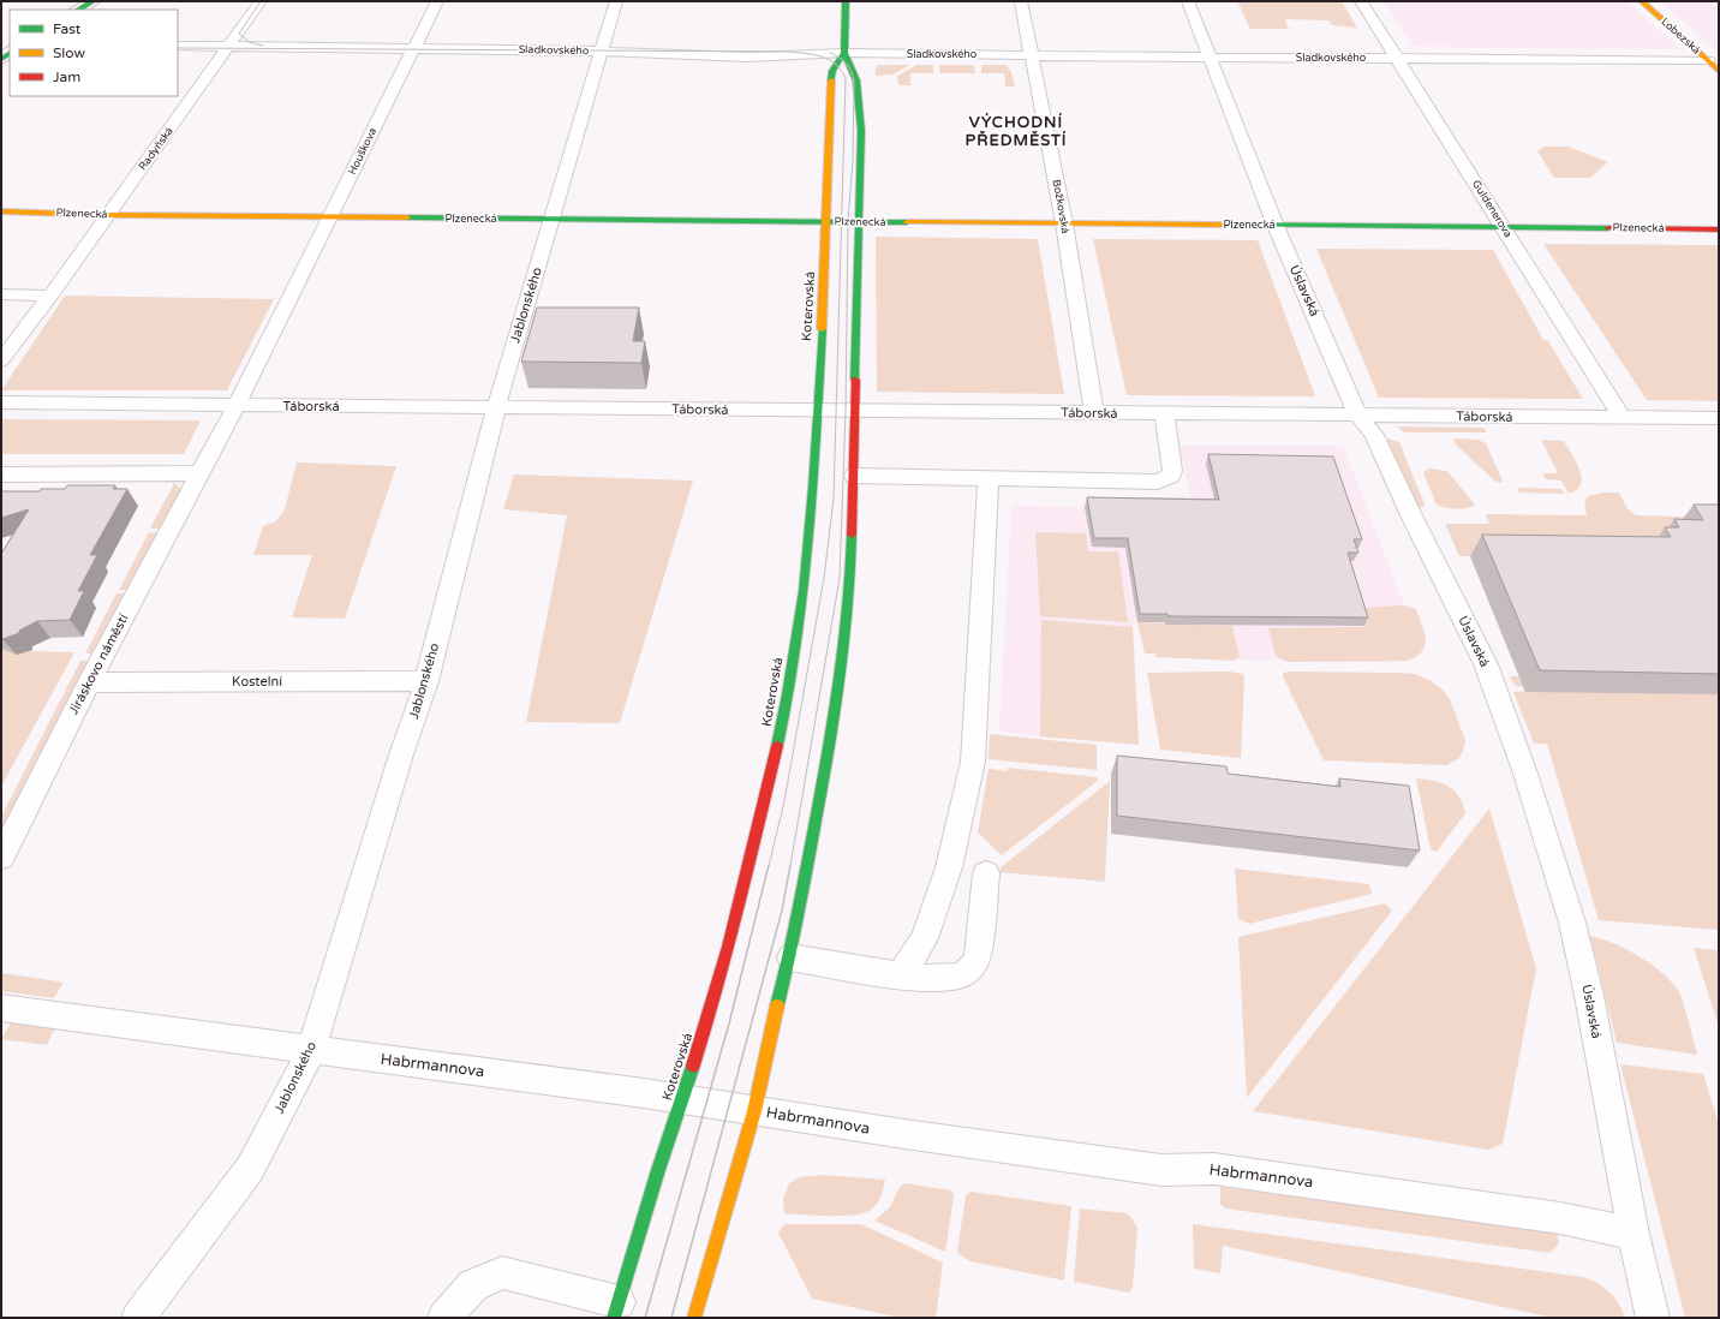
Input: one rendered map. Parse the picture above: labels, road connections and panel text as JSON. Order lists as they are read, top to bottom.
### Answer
{
  "streets": {
    "street": [
      "Lobezská",
      "Sladkovského",
      "Radyňská",
      "Houškova",
      "Božkovská",
      "Guldenerova",
      "Plzenecká",
      "Úslavská",
      "Jablonského",
      "Koterovská",
      "Táborská",
      "Jiráskovo náměstí",
      "Kostelní",
      "Habrmannova"
    ]
  },
  "crossings": [
    ["Lobezská", "Sladkovského"],
    ["Sladkovského", "Radyňská"],
    ["Sladkovského", "Houškova"],
    ["Sladkovského", "Božkovská"],
    ["Sladkovského", "Guldenerova"],
    ["Sladkovského", "Úslavská"],
    ["Sladkovského", "Jablonského"],
    ["Sladkovského", "Koterovská"],
    ["Radyňská", "Plzenecká"],
    ["Houškova", "Plzenecká"],
    ["Houškova", "Jiráskovo náměstí"],
    ["Božkovská", "Plzenecká"],
    ["Božkovská", "Táborská"],
    ["Guldenerova", "Plzenecká"],
    ["Guldenerova", "Táborská"],
    ["Plzenecká", "Úslavská"],
    ["Plzenecká", "Jablonského"],
    ["Plzenecká", "Koterovská"],
    ["Úslavská", "Táborská"],
    ["Úslavská", "Habrmannova"],
    ["Jablonského", "Táborská"],
    ["Jablonského", "Kostelní"],
    ["Jablonského", "Habrmannova"],
    ["Koterovská", "Táborská"],
    ["Koterovská", "Habrmannova"],
    ["Táborská", "Jiráskovo náměstí"],
    ["Jiráskovo náměstí", "Kostelní"]
  ],
  "districts": ["VÝCHODNÍ PŘEDMĚSTÍ"],
  "legend": ["Fast", "Slow", "Jam"]
}
